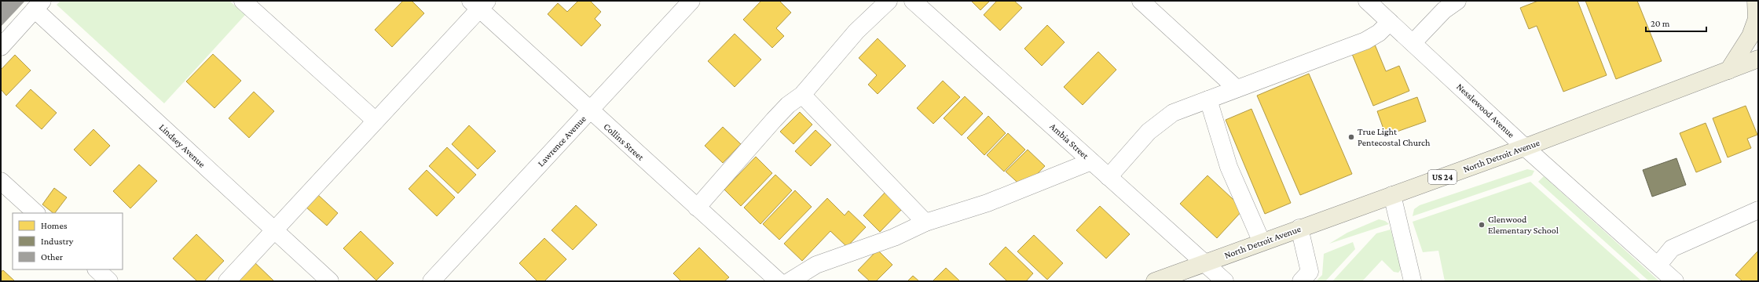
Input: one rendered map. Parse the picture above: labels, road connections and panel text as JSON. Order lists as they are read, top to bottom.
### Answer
{
  "streets": {
    "main road": ["North Detroit Avenue", "US 24"],
    "street": [
      "Nesslewood Avenue",
      "Lawrence Avenue",
      "Ambia Street",
      "Collins Street",
      "Lindsey Avenue"
    ]
  },
  "crossings": [
    ["Nesslewood Avenue", "North Detroit Avenue"],
    ["Lawrence Avenue", "Collins Street"],
    ["Ambia Street", "North Detroit Avenue"]
  ],
  "places": ["True Light Pentecostal Church", "Glenwood Elementary School"],
  "legend": ["Homes", "Industry", "Other"],
  "scale_bar": "20 m"
}
